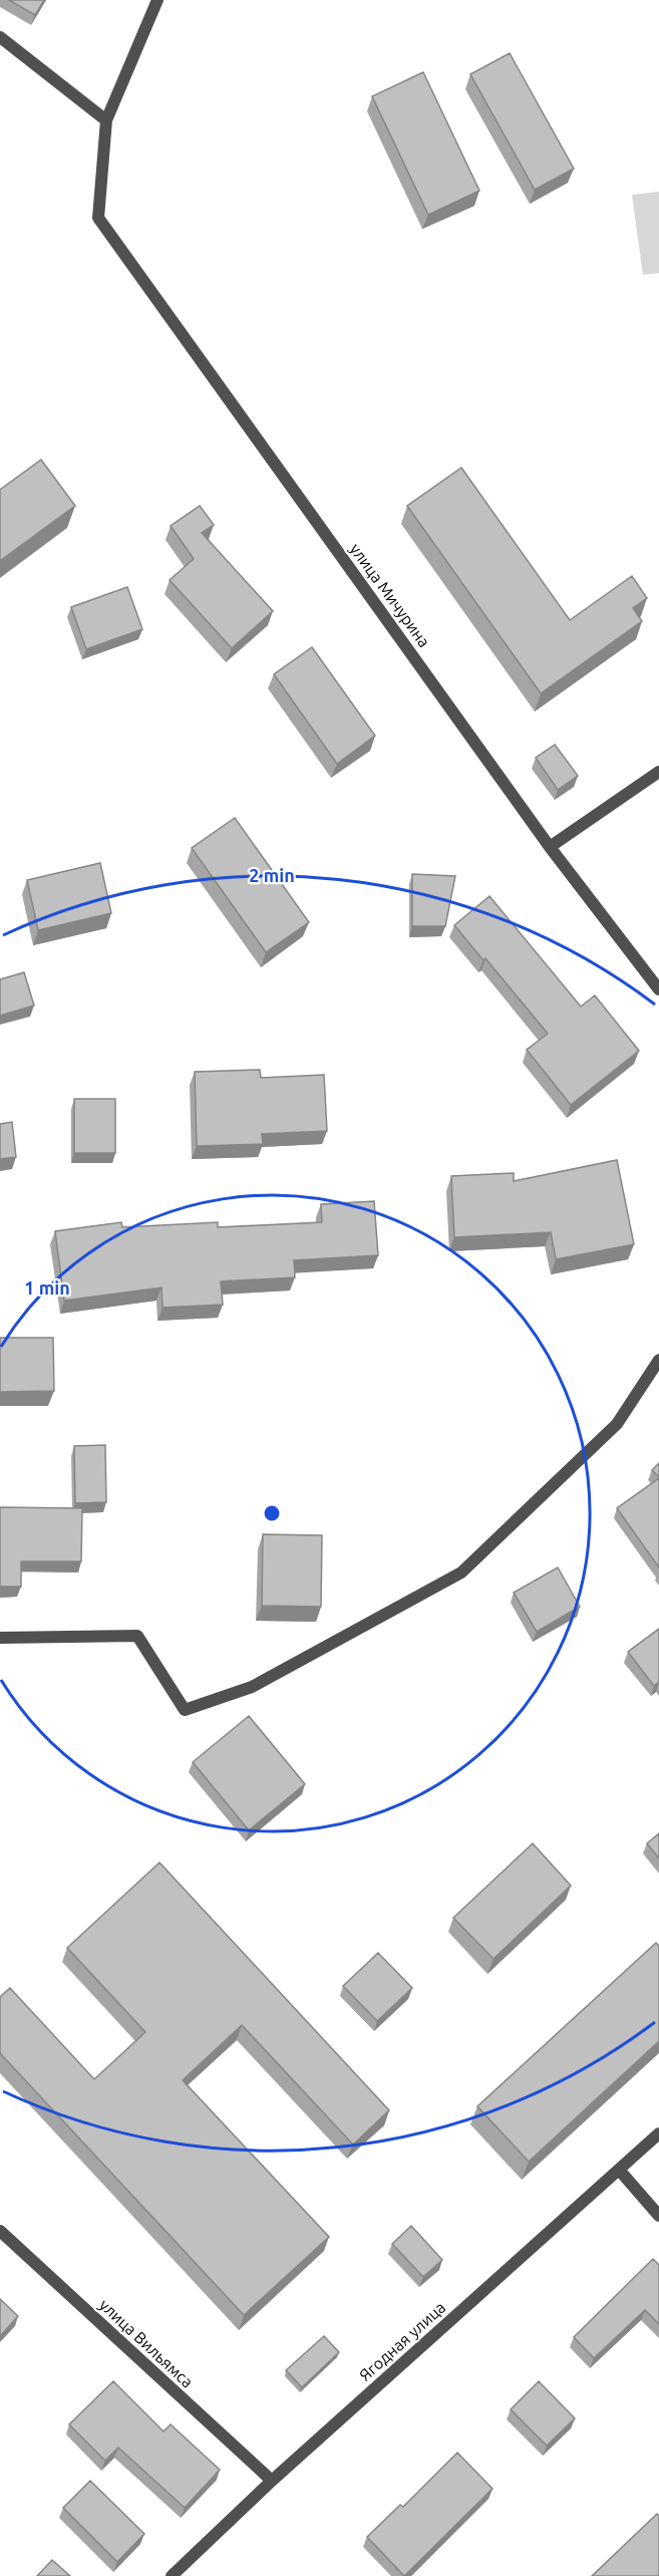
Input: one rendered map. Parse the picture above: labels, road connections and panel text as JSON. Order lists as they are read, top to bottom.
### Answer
{
  "streets": {
    "street": ["улица Мичурина", "Ягодная улица", "улица Вильямса"]
  },
  "crossings": [
    ["Ягодная улица", "улица Вильямса"]
  ],
  "rings": ["2 min", "1 min"]
}
